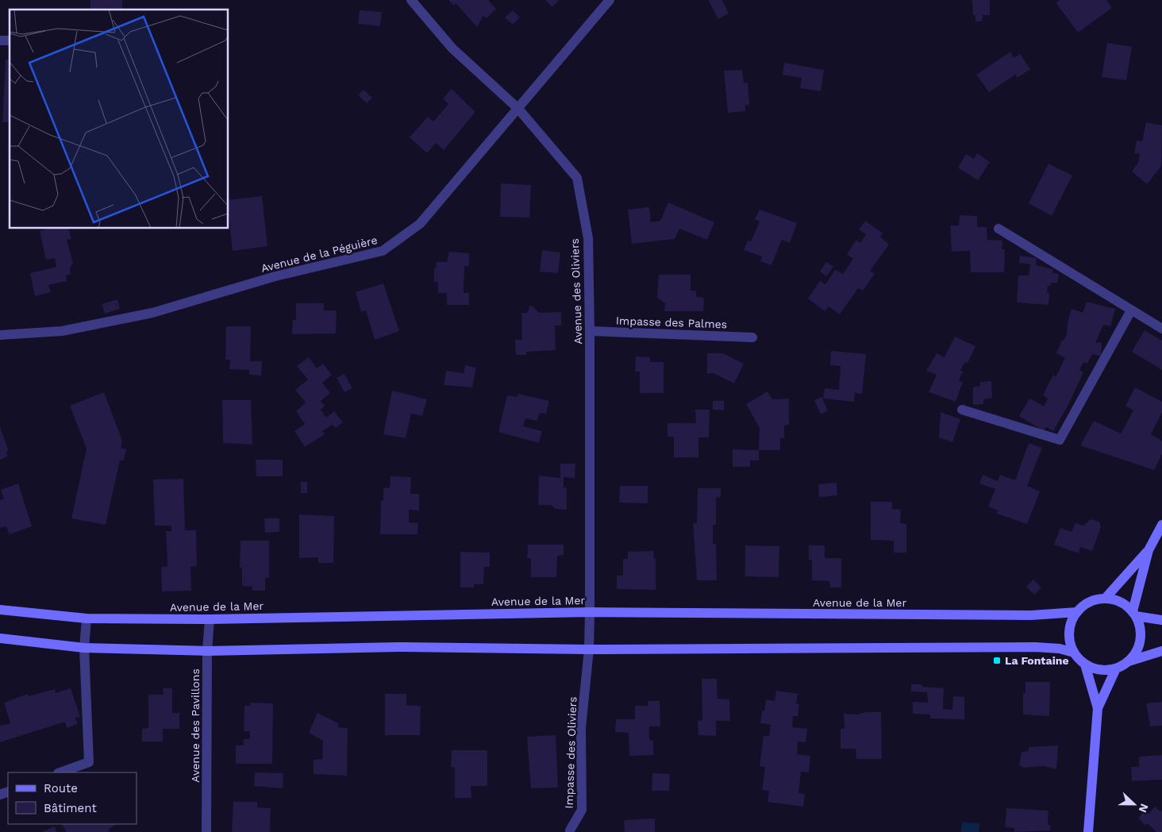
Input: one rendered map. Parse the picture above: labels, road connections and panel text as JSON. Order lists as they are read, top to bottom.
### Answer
{
  "streets": {
    "street": [
      "Avenue de la Péguière",
      "Avenue des Oliviers",
      "Impasse des Palmes",
      "Avenue de la Mer",
      "Avenue des Pavillons",
      "Impasse des Oliviers"
    ]
  },
  "crossings": [
    ["Avenue de la Péguière", "Avenue des Oliviers"],
    ["Avenue des Oliviers", "Impasse des Palmes"],
    ["Avenue des Oliviers", "Avenue de la Mer"],
    ["Avenue des Oliviers", "Impasse des Oliviers"],
    ["Avenue de la Mer", "Avenue des Pavillons"]
  ],
  "places": {
    "transit": ["La Fontaine"]
  },
  "legend": ["Route", "Bâtiment"],
  "north": "right"
}
